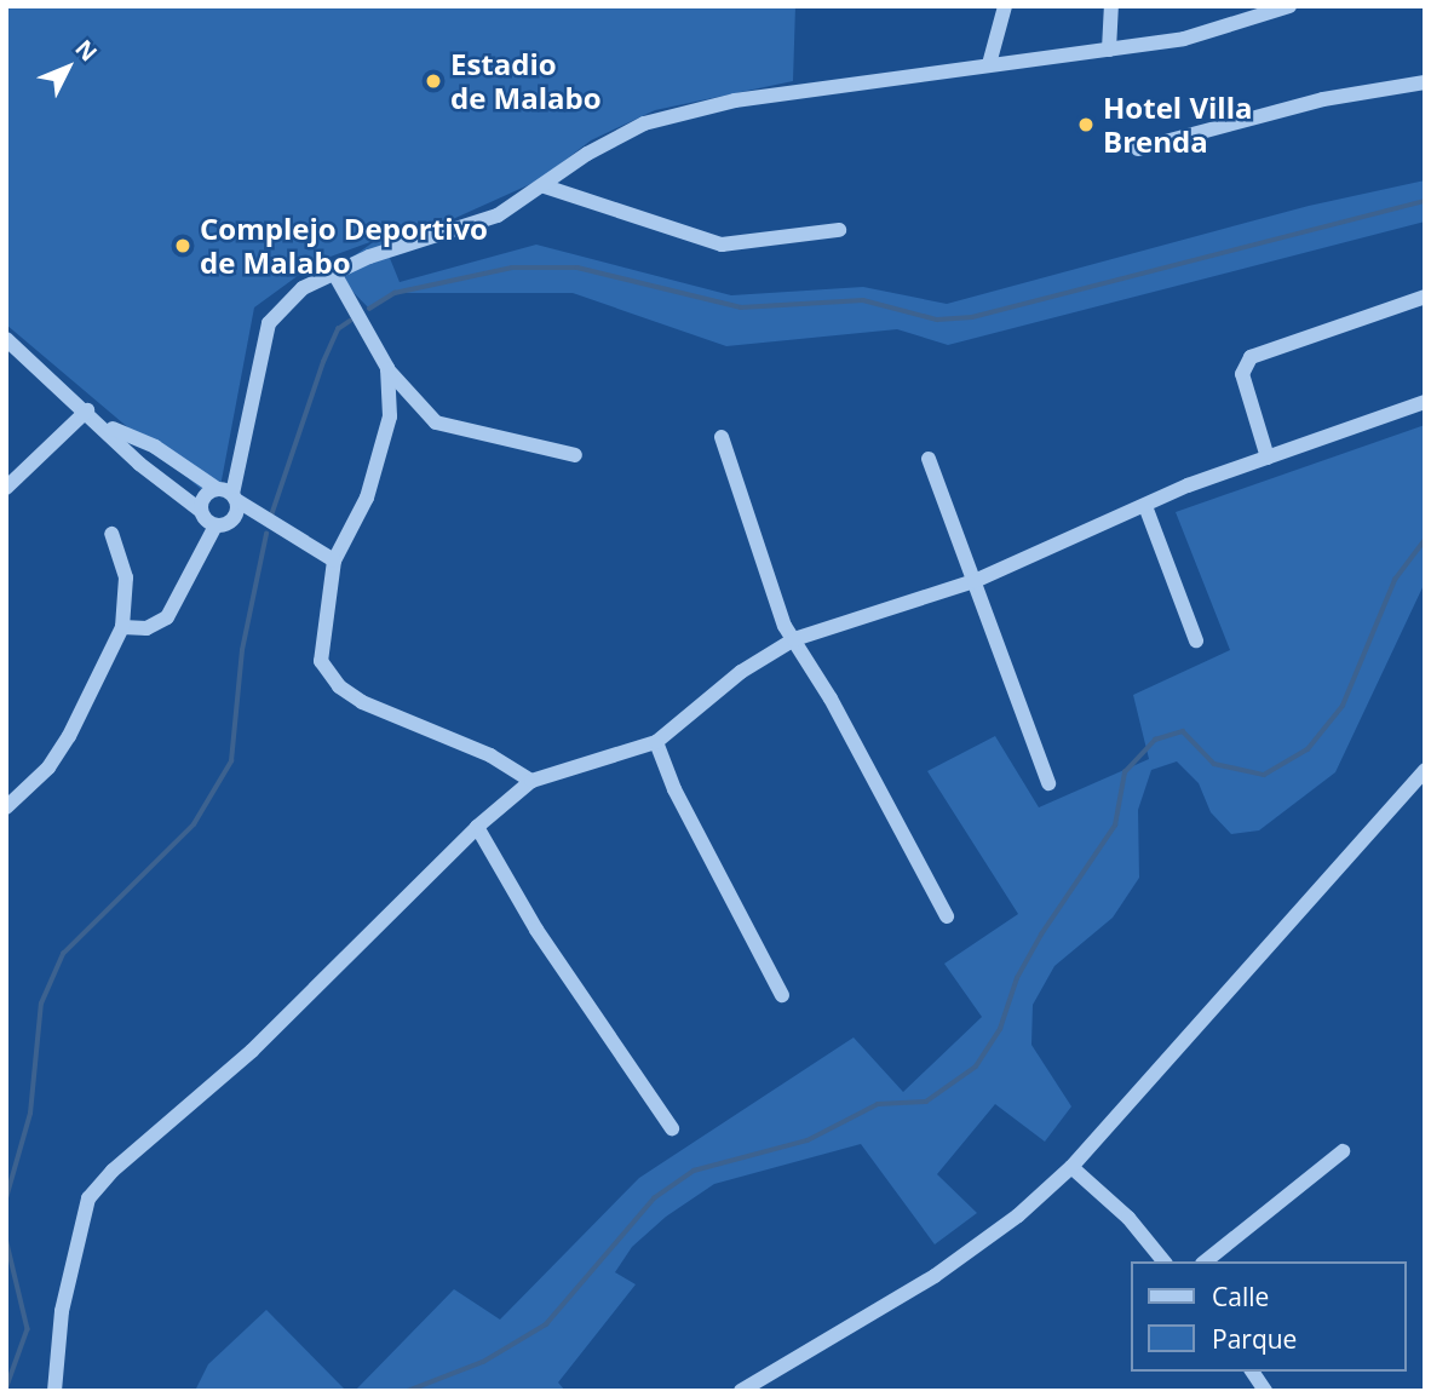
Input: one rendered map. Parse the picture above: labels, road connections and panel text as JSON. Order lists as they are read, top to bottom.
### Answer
{
  "places": ["Estadio de Malabo", "Hotel Villa Brenda", "Complejo Deportivo de Malabo"],
  "legend": ["Calle", "Parque"],
  "north": "top right"
}
